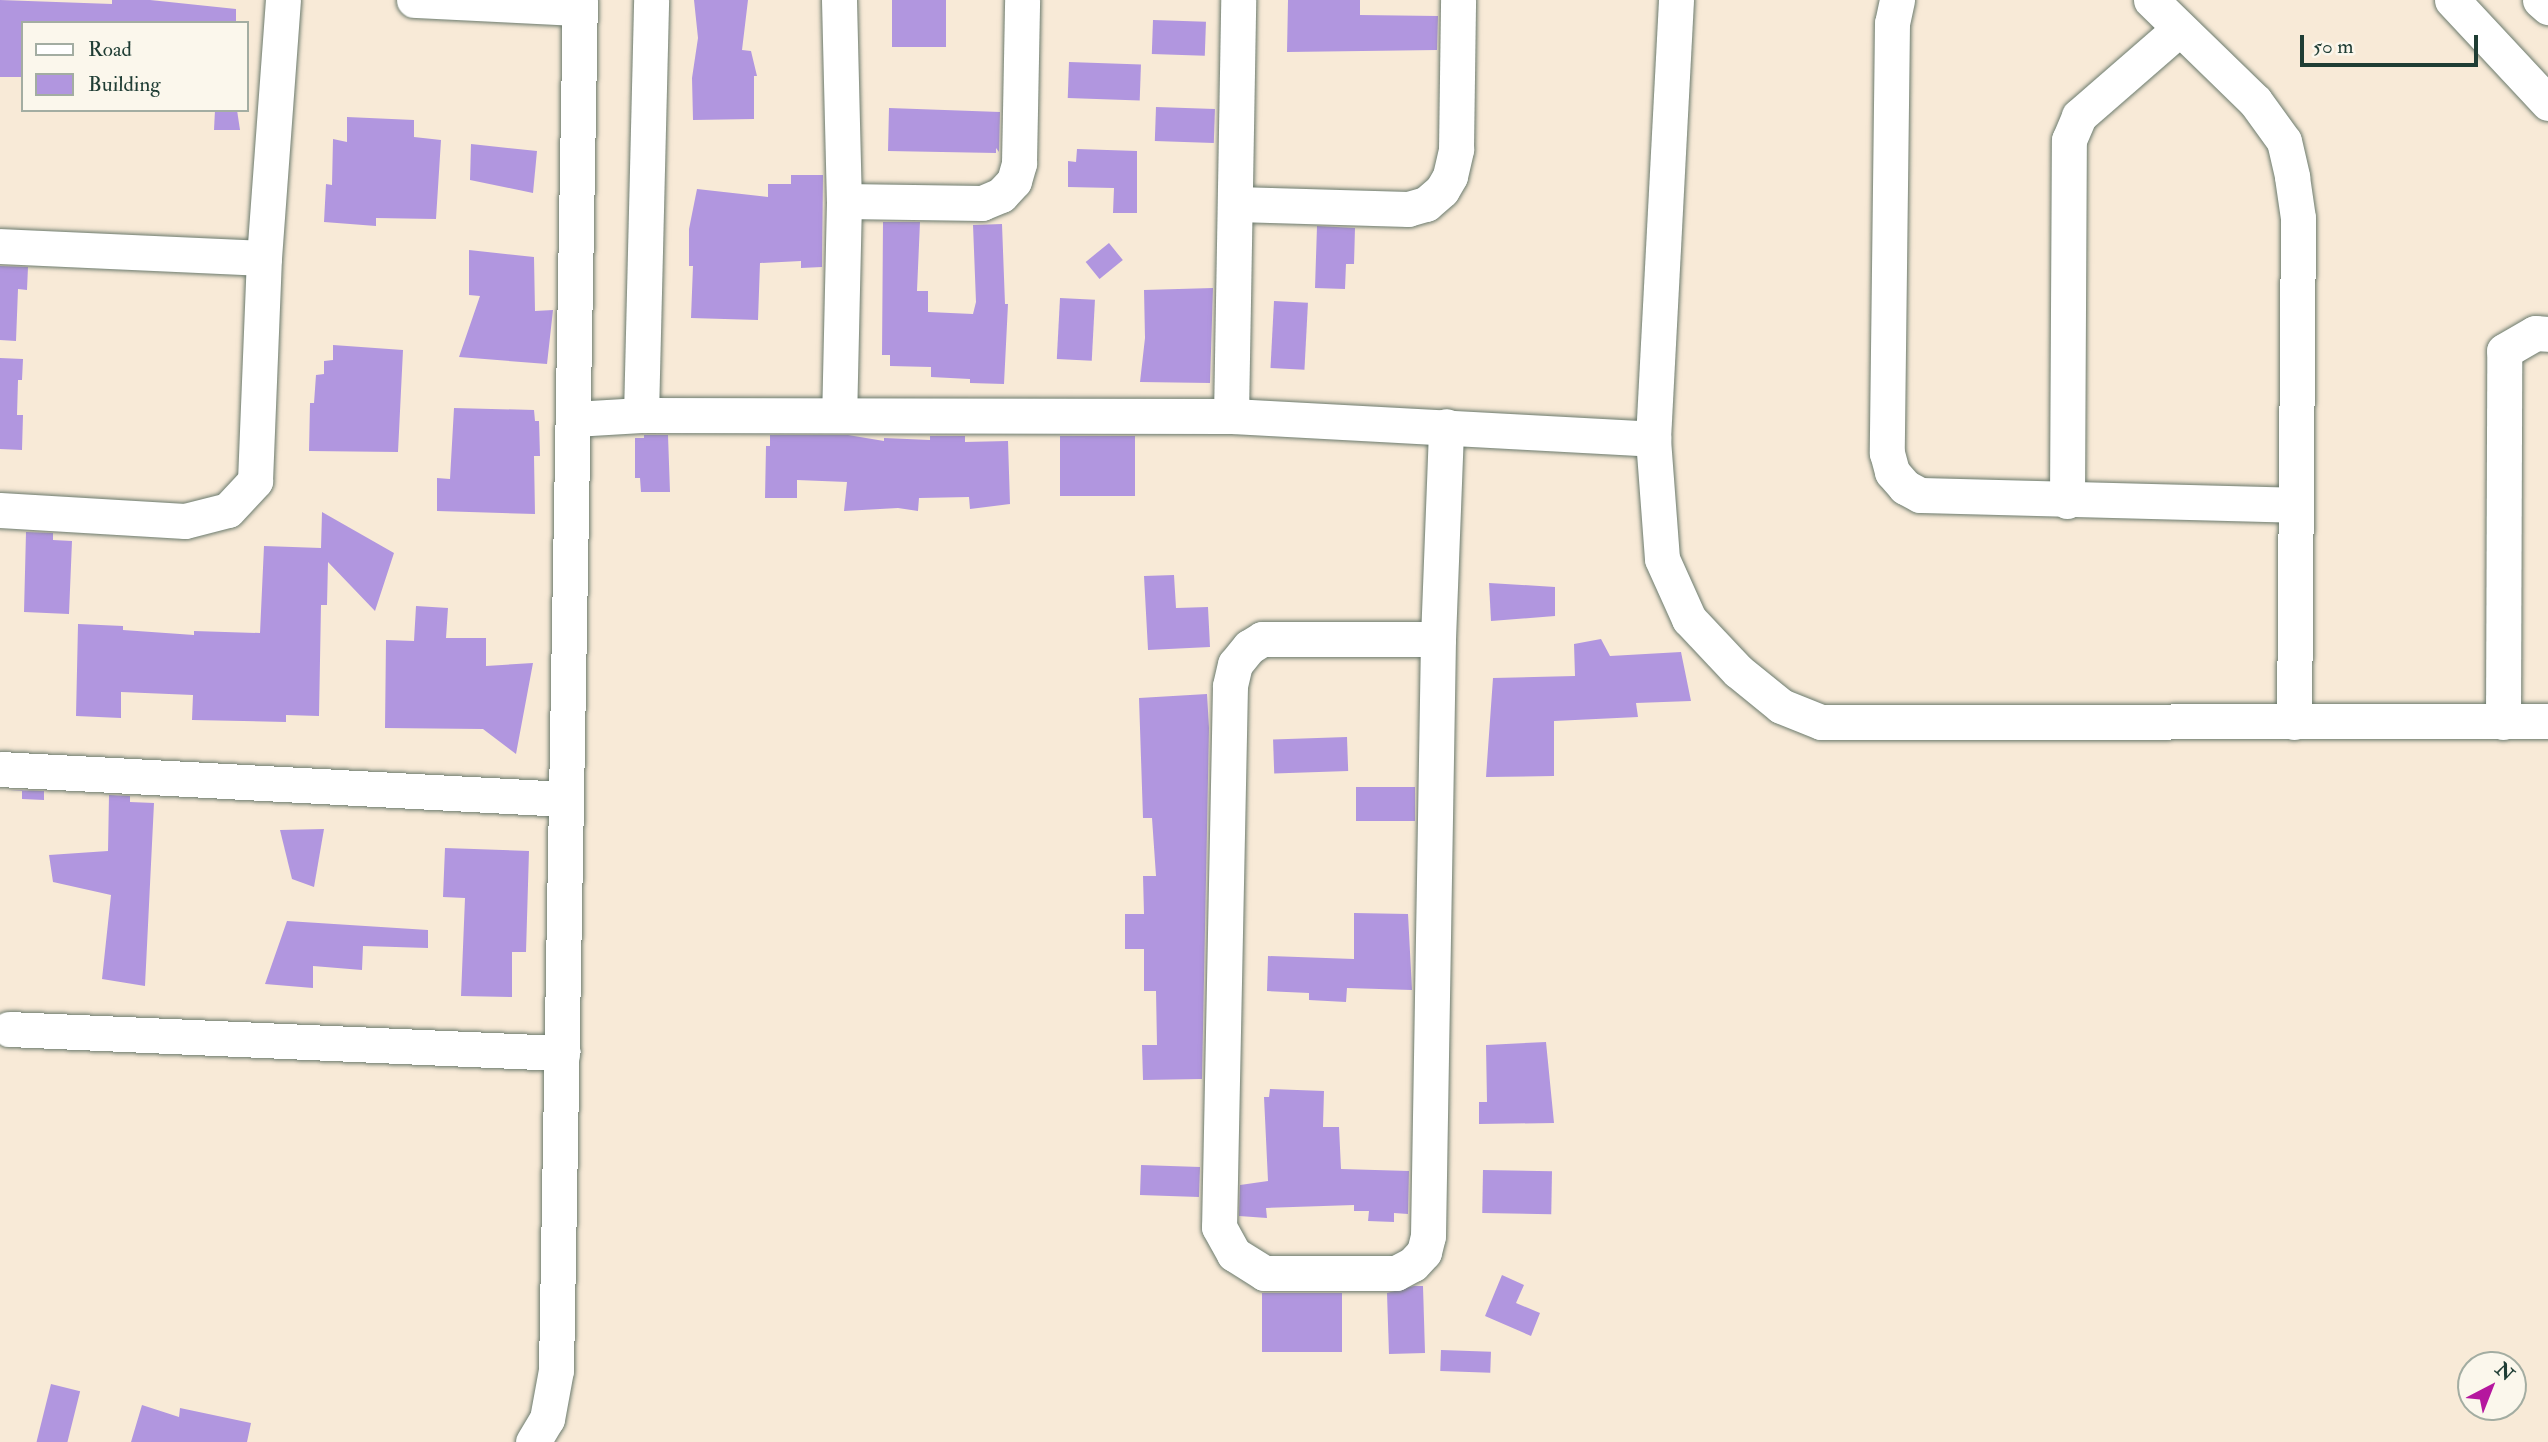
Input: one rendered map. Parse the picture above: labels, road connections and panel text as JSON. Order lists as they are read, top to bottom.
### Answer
{
  "legend": ["Road", "Building"],
  "scale_bar": "50 m",
  "north": "top right"
}
